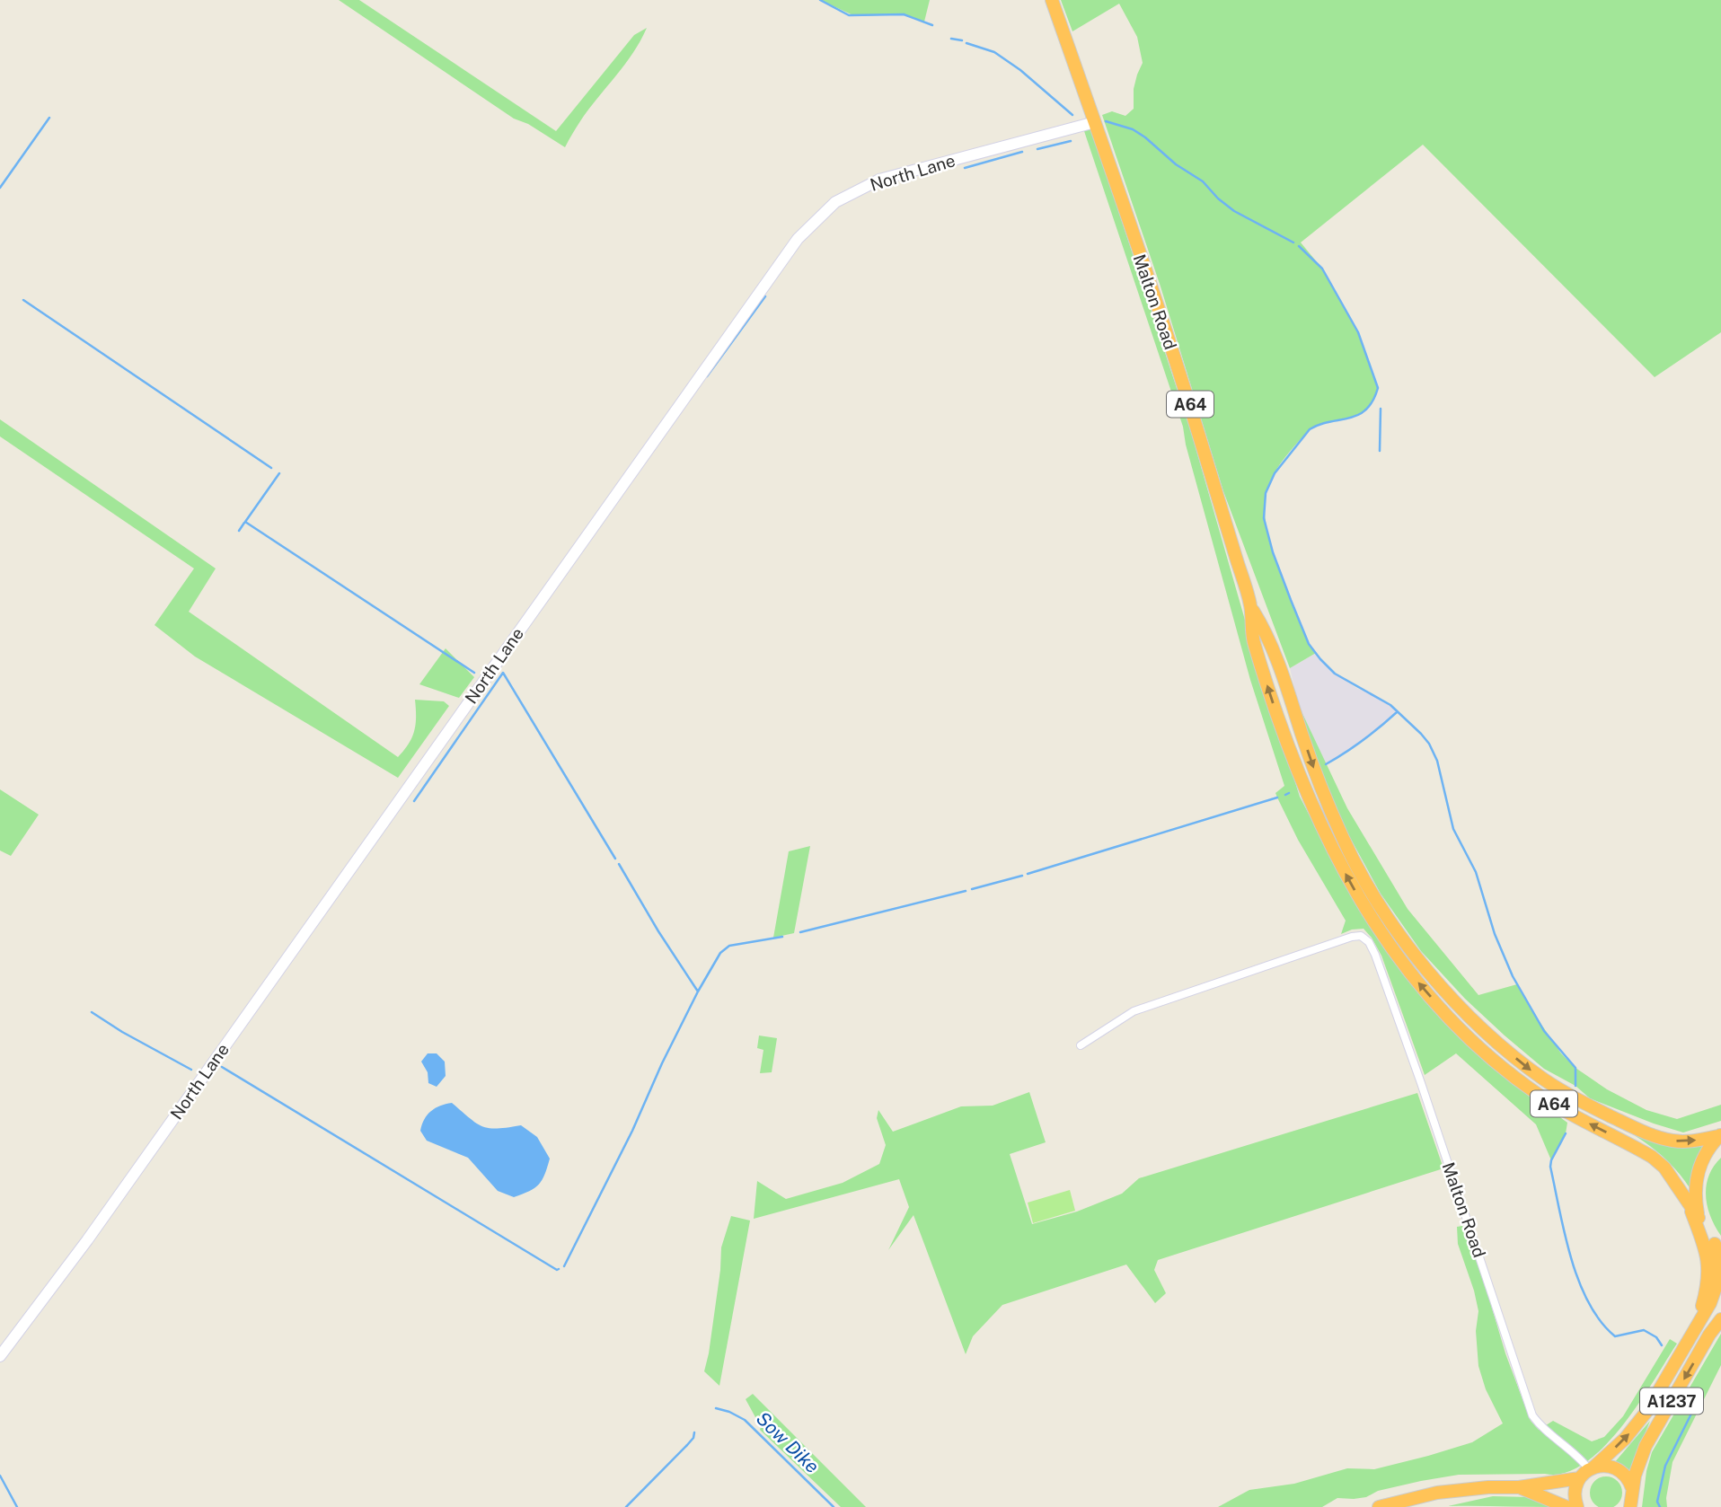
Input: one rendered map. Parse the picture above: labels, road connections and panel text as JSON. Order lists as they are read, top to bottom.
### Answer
{
  "streets": {
    "highway": ["Malton Road", "A64", "A1237"],
    "street": ["North Lane"]
  },
  "crossings": [
    ["North Lane", "Malton Road"],
    ["Malton Road", "A64"],
    ["Malton Road", "A1237"],
    ["A64", "A1237"]
  ],
  "water": ["Sow Dike"]
}
